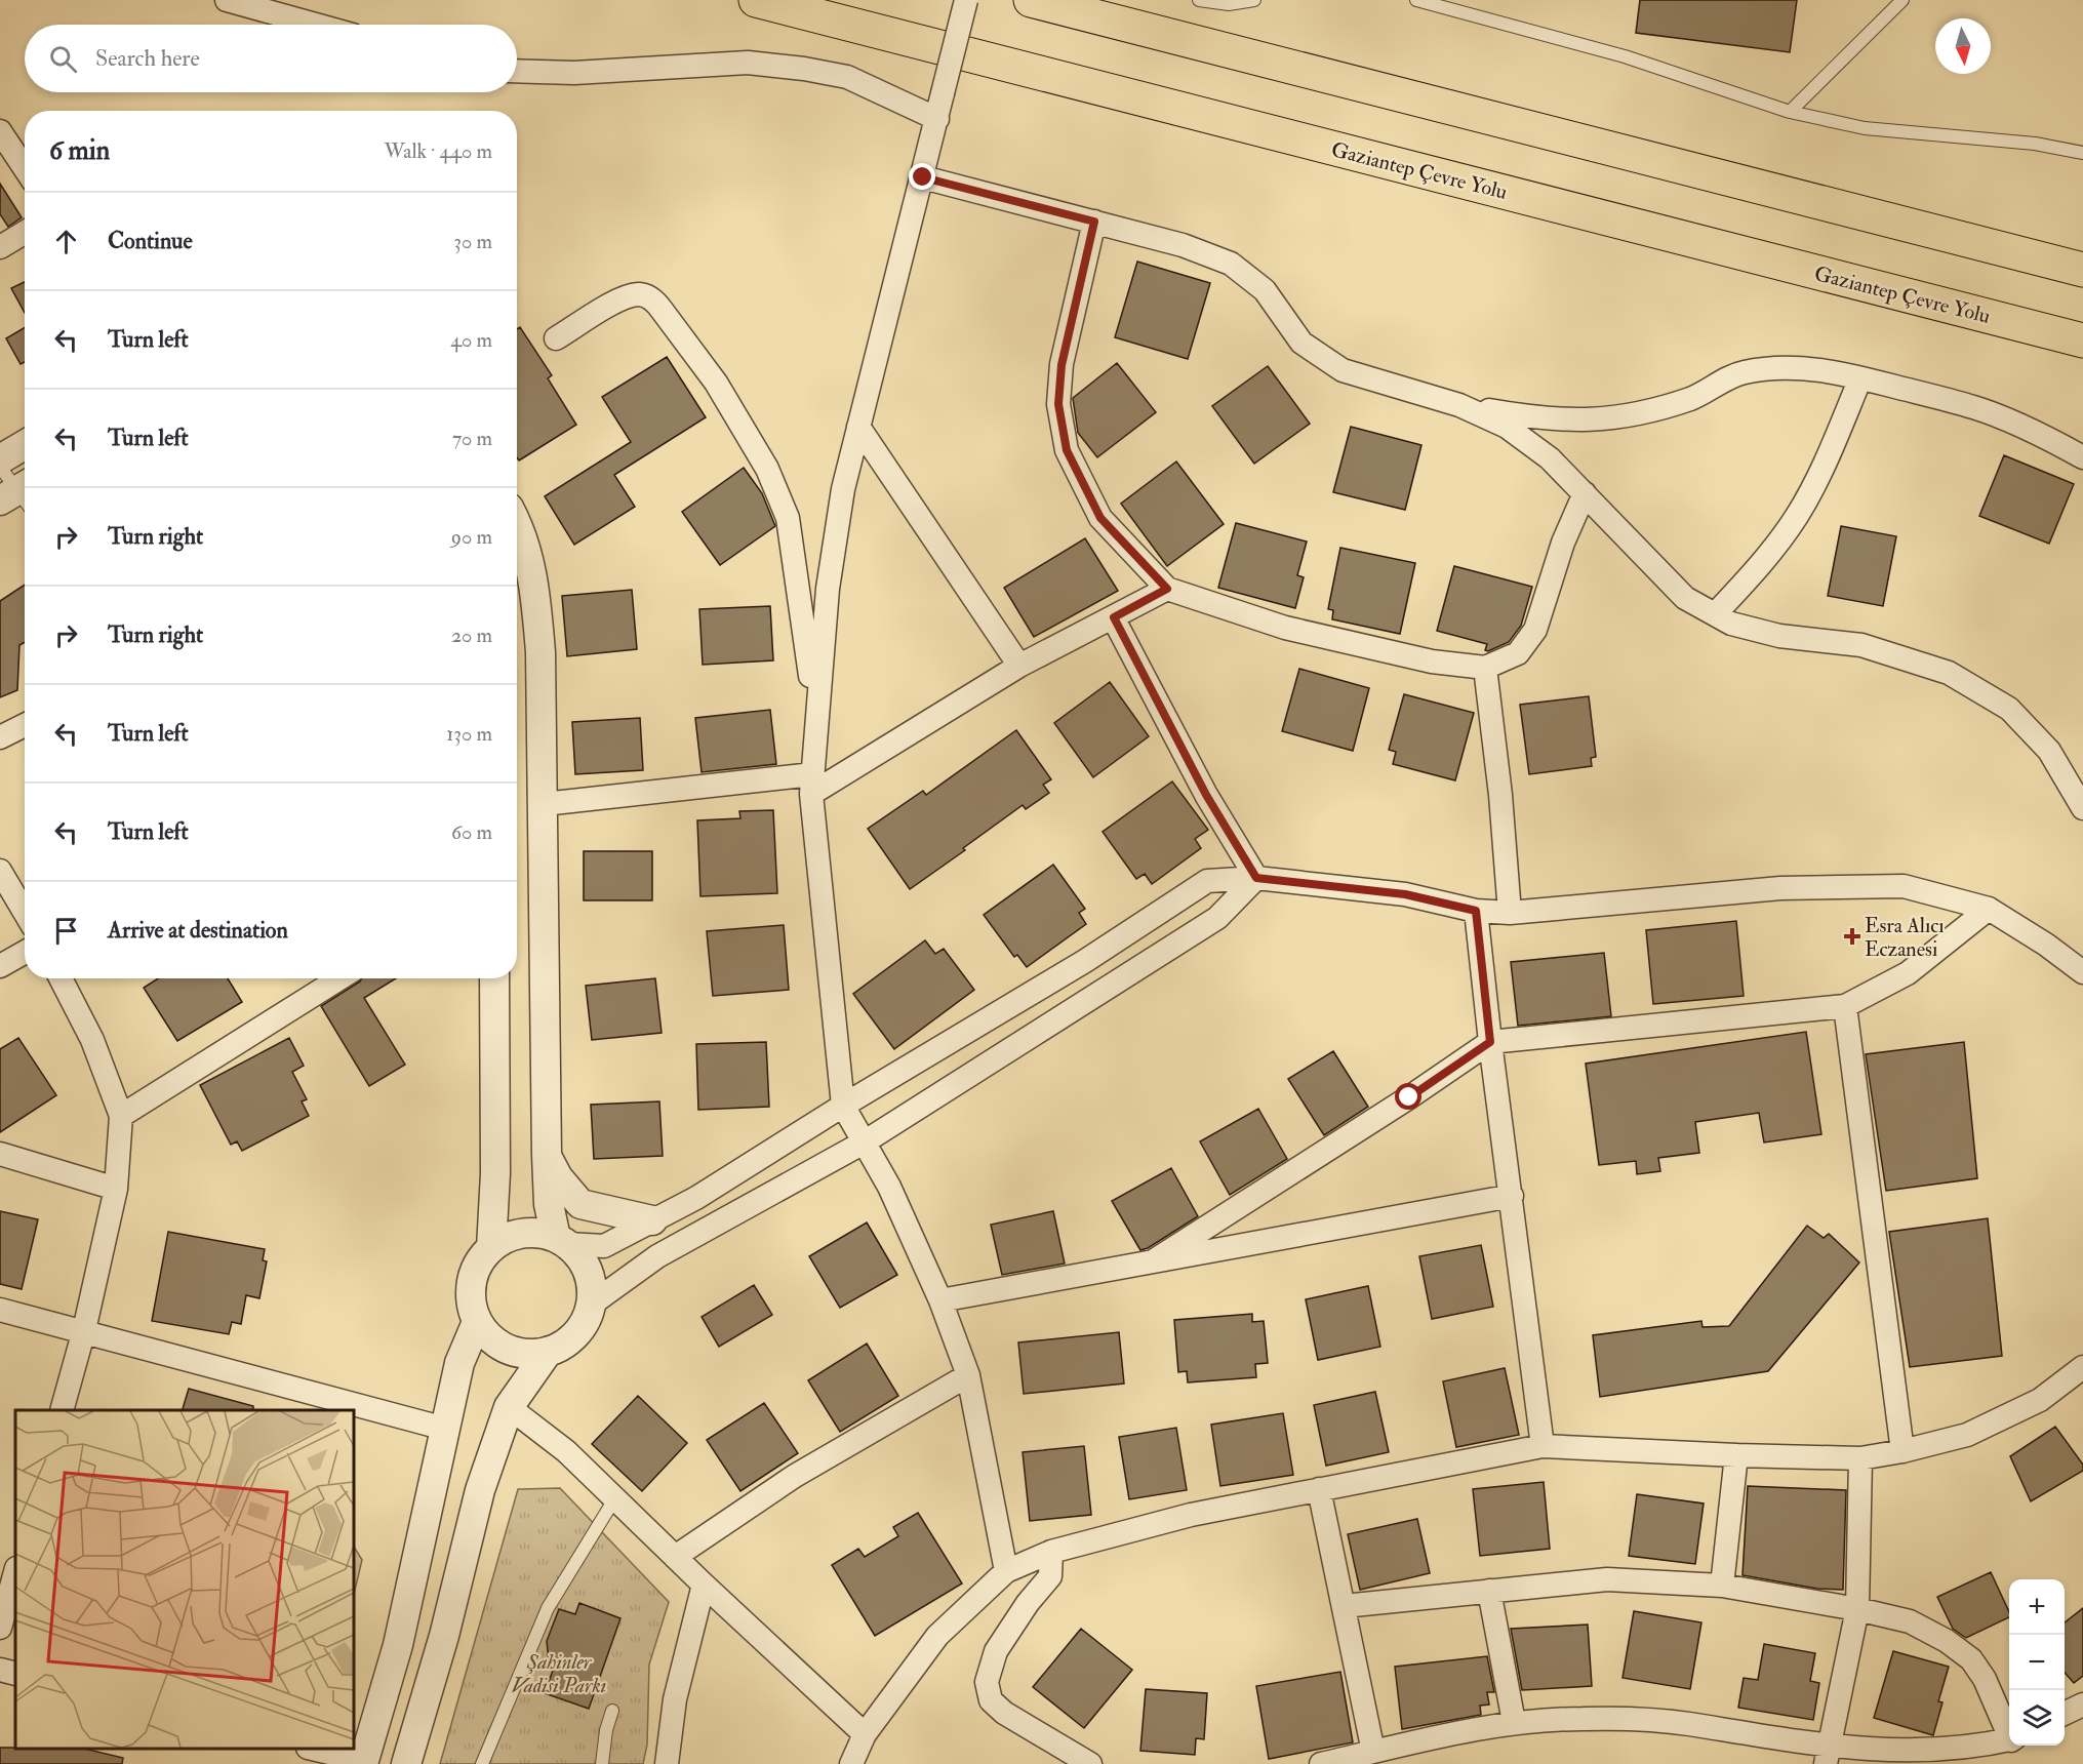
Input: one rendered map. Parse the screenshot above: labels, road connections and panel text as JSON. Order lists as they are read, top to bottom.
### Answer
{
  "streets": {
    "highway": ["Gaziantep Çevre Yolu"]
  },
  "parks": ["Şahinler Vadisi Parkı"],
  "places": {
    "health": ["Esra Alıcı Eczanesi"]
  },
  "north": "bottom",
  "page": {
    "search": "Search here",
    "heading": ["6 min", "Walk · 440 m"],
    "list": [
      ["Continue", "30 m"],
      ["Turn left", "40 m"],
      ["Turn left", "70 m"],
      ["Turn right", "90 m"],
      ["Turn right", "20 m"],
      ["Turn left", "130 m"],
      ["Turn left", "60 m"],
      "Arrive at destination"
    ],
    "map_buttons": ["+", "−"]
  }
}
